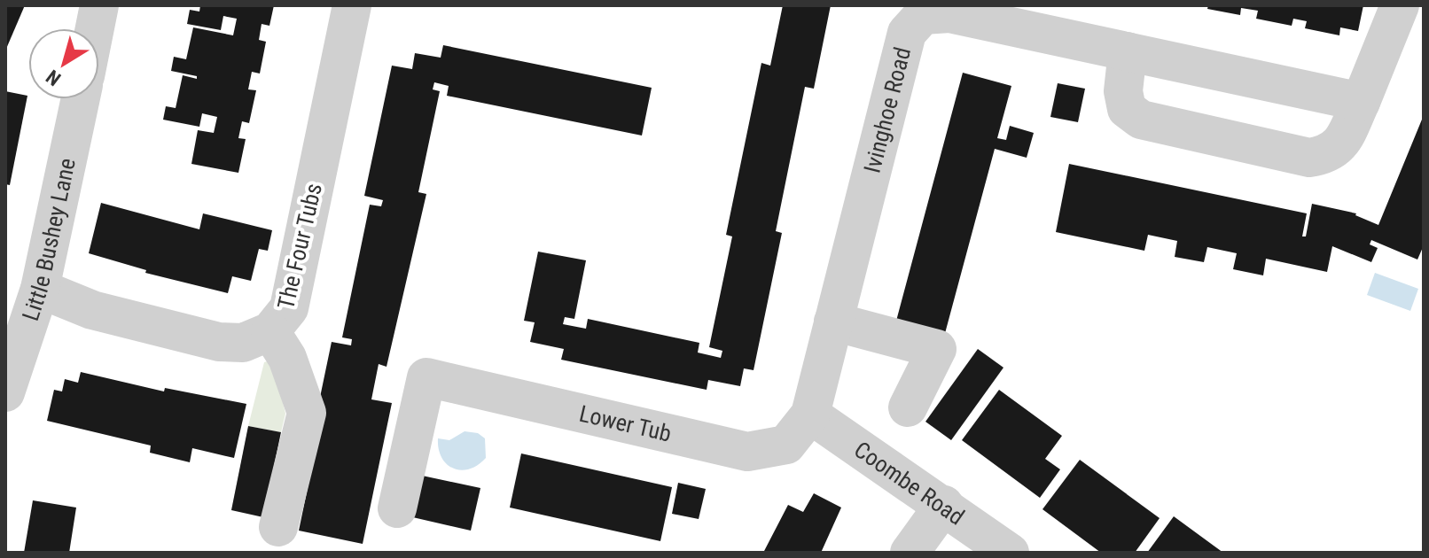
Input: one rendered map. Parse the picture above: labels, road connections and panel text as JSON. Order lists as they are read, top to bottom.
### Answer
{
  "streets": {
    "street": [
      "Ivinghoe Road",
      "Little Bushey Lane",
      "The Four Tubs",
      "Lower Tub",
      "Coombe Road"
    ]
  },
  "crossings": [
    ["Ivinghoe Road", "Lower Tub"],
    ["Ivinghoe Road", "Coombe Road"],
    ["Little Bushey Lane", "The Four Tubs"],
    ["Lower Tub", "Coombe Road"]
  ],
  "north": "bottom left"
}
